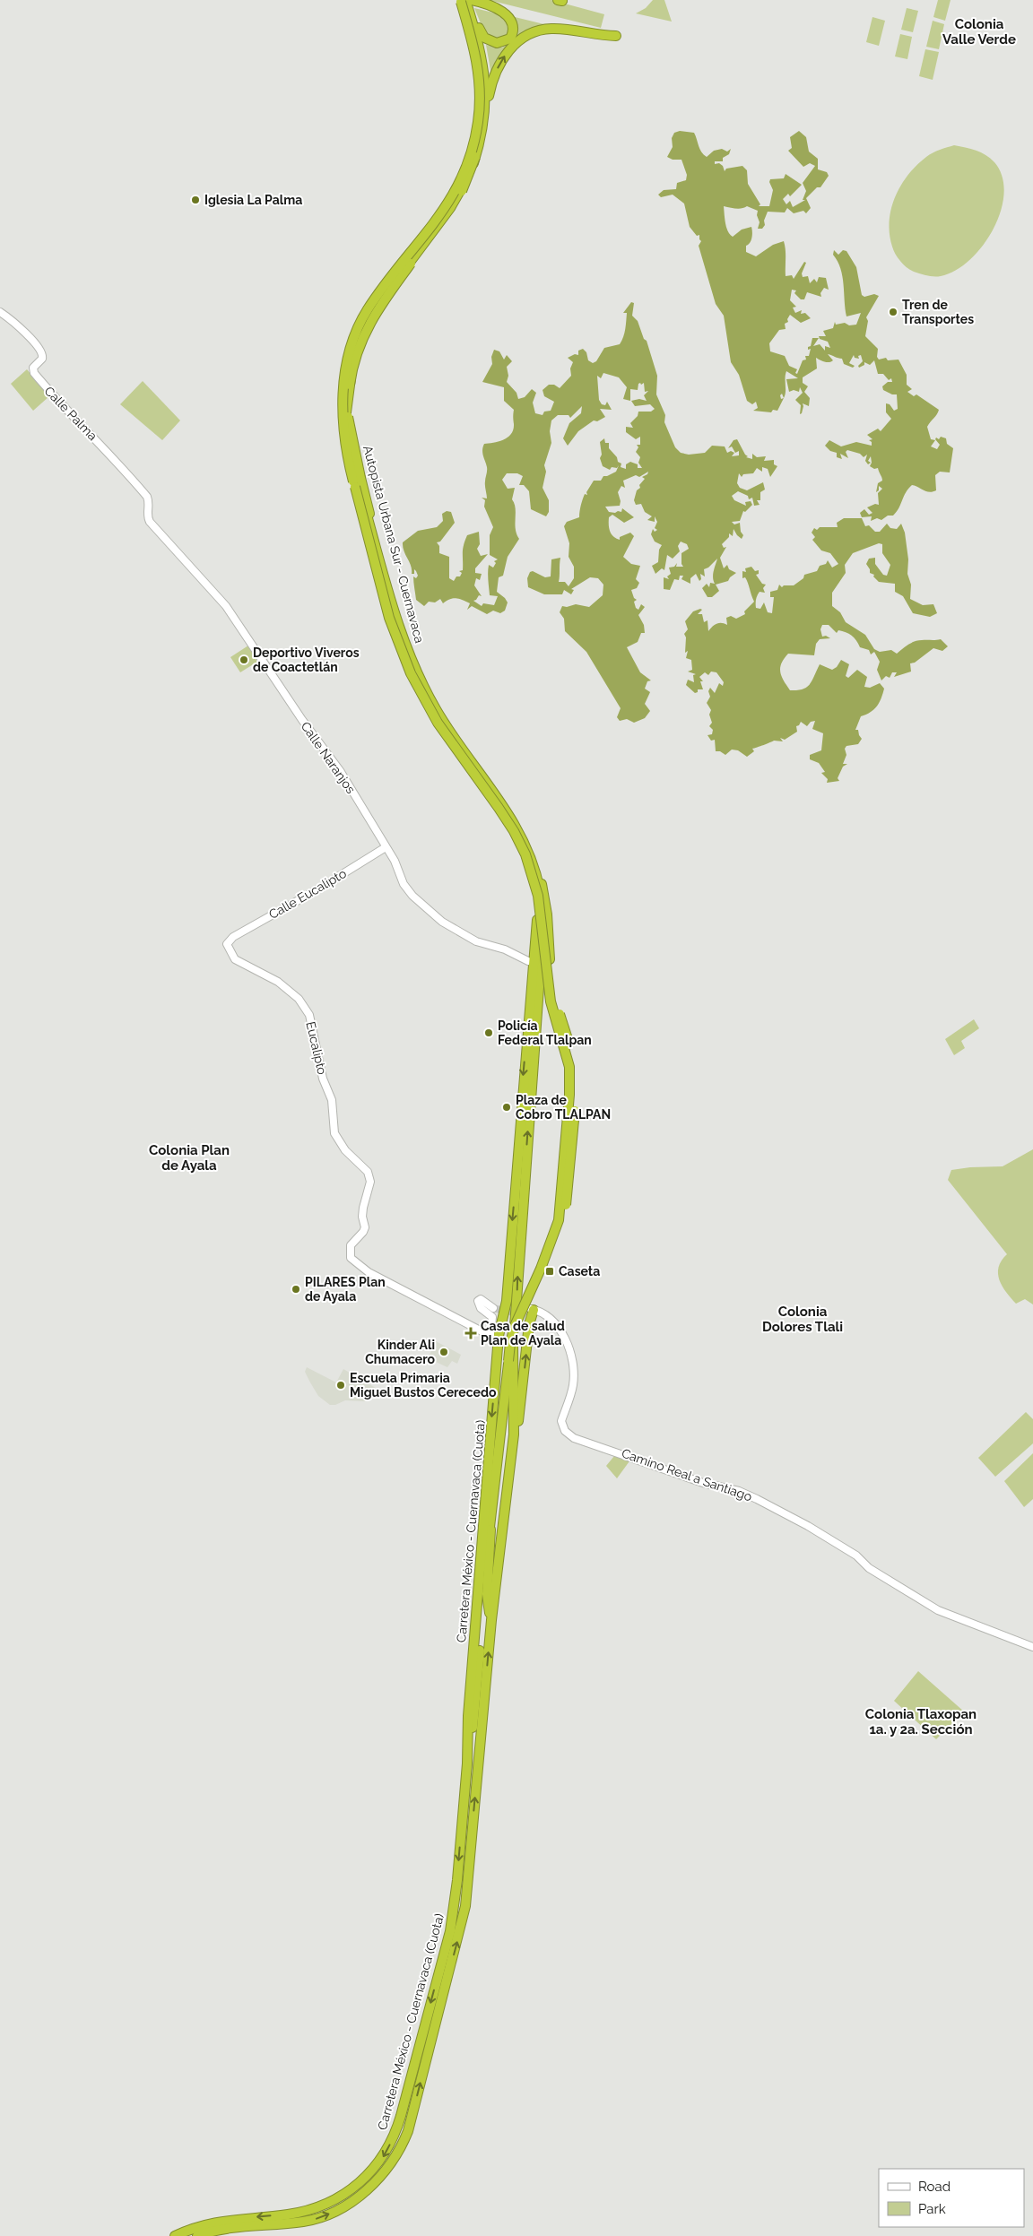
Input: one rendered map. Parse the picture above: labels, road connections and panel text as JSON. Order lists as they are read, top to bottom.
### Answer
{
  "streets": {
    "highway": ["Autopista Urbana Sur - Cuernavaca", "Carretera México - Cuernavaca (Cuota)"],
    "street": [
      "Calle Palma",
      "Calle Naranjos",
      "Calle Eucalipto",
      "Eucalipto",
      "Camino Real a Santiago"
    ]
  },
  "crossings": [
    ["Calle Palma", "Calle Naranjos"],
    ["Autopista Urbana Sur - Cuernavaca", "Carretera México - Cuernavaca (Cuota)"],
    ["Calle Naranjos", "Calle Eucalipto"],
    ["Calle Eucalipto", "Eucalipto"]
  ],
  "districts": [
    "Colonia Valle Verde",
    "Colonia Plan de Ayala",
    "Colonia Dolores Tlali",
    "Colonia Tlaxopan 1a. y 2a. Sección"
  ],
  "places": {
    "other": [
      "Iglesia La Palma",
      "Tren de Transportes",
      "Deportivo Viveros de Coactetlán",
      "Policía Federal Tlalpan",
      "Plaza de Cobro TLALPAN",
      "PILARES Plan de Ayala",
      "Kinder Ali Chumacero",
      "Escuela Primaria Miguel Bustos Cerecedo"
    ],
    "transit": ["Caseta"],
    "health": ["Casa de salud Plan de Ayala"]
  },
  "legend": ["Road", "Park"]
}
